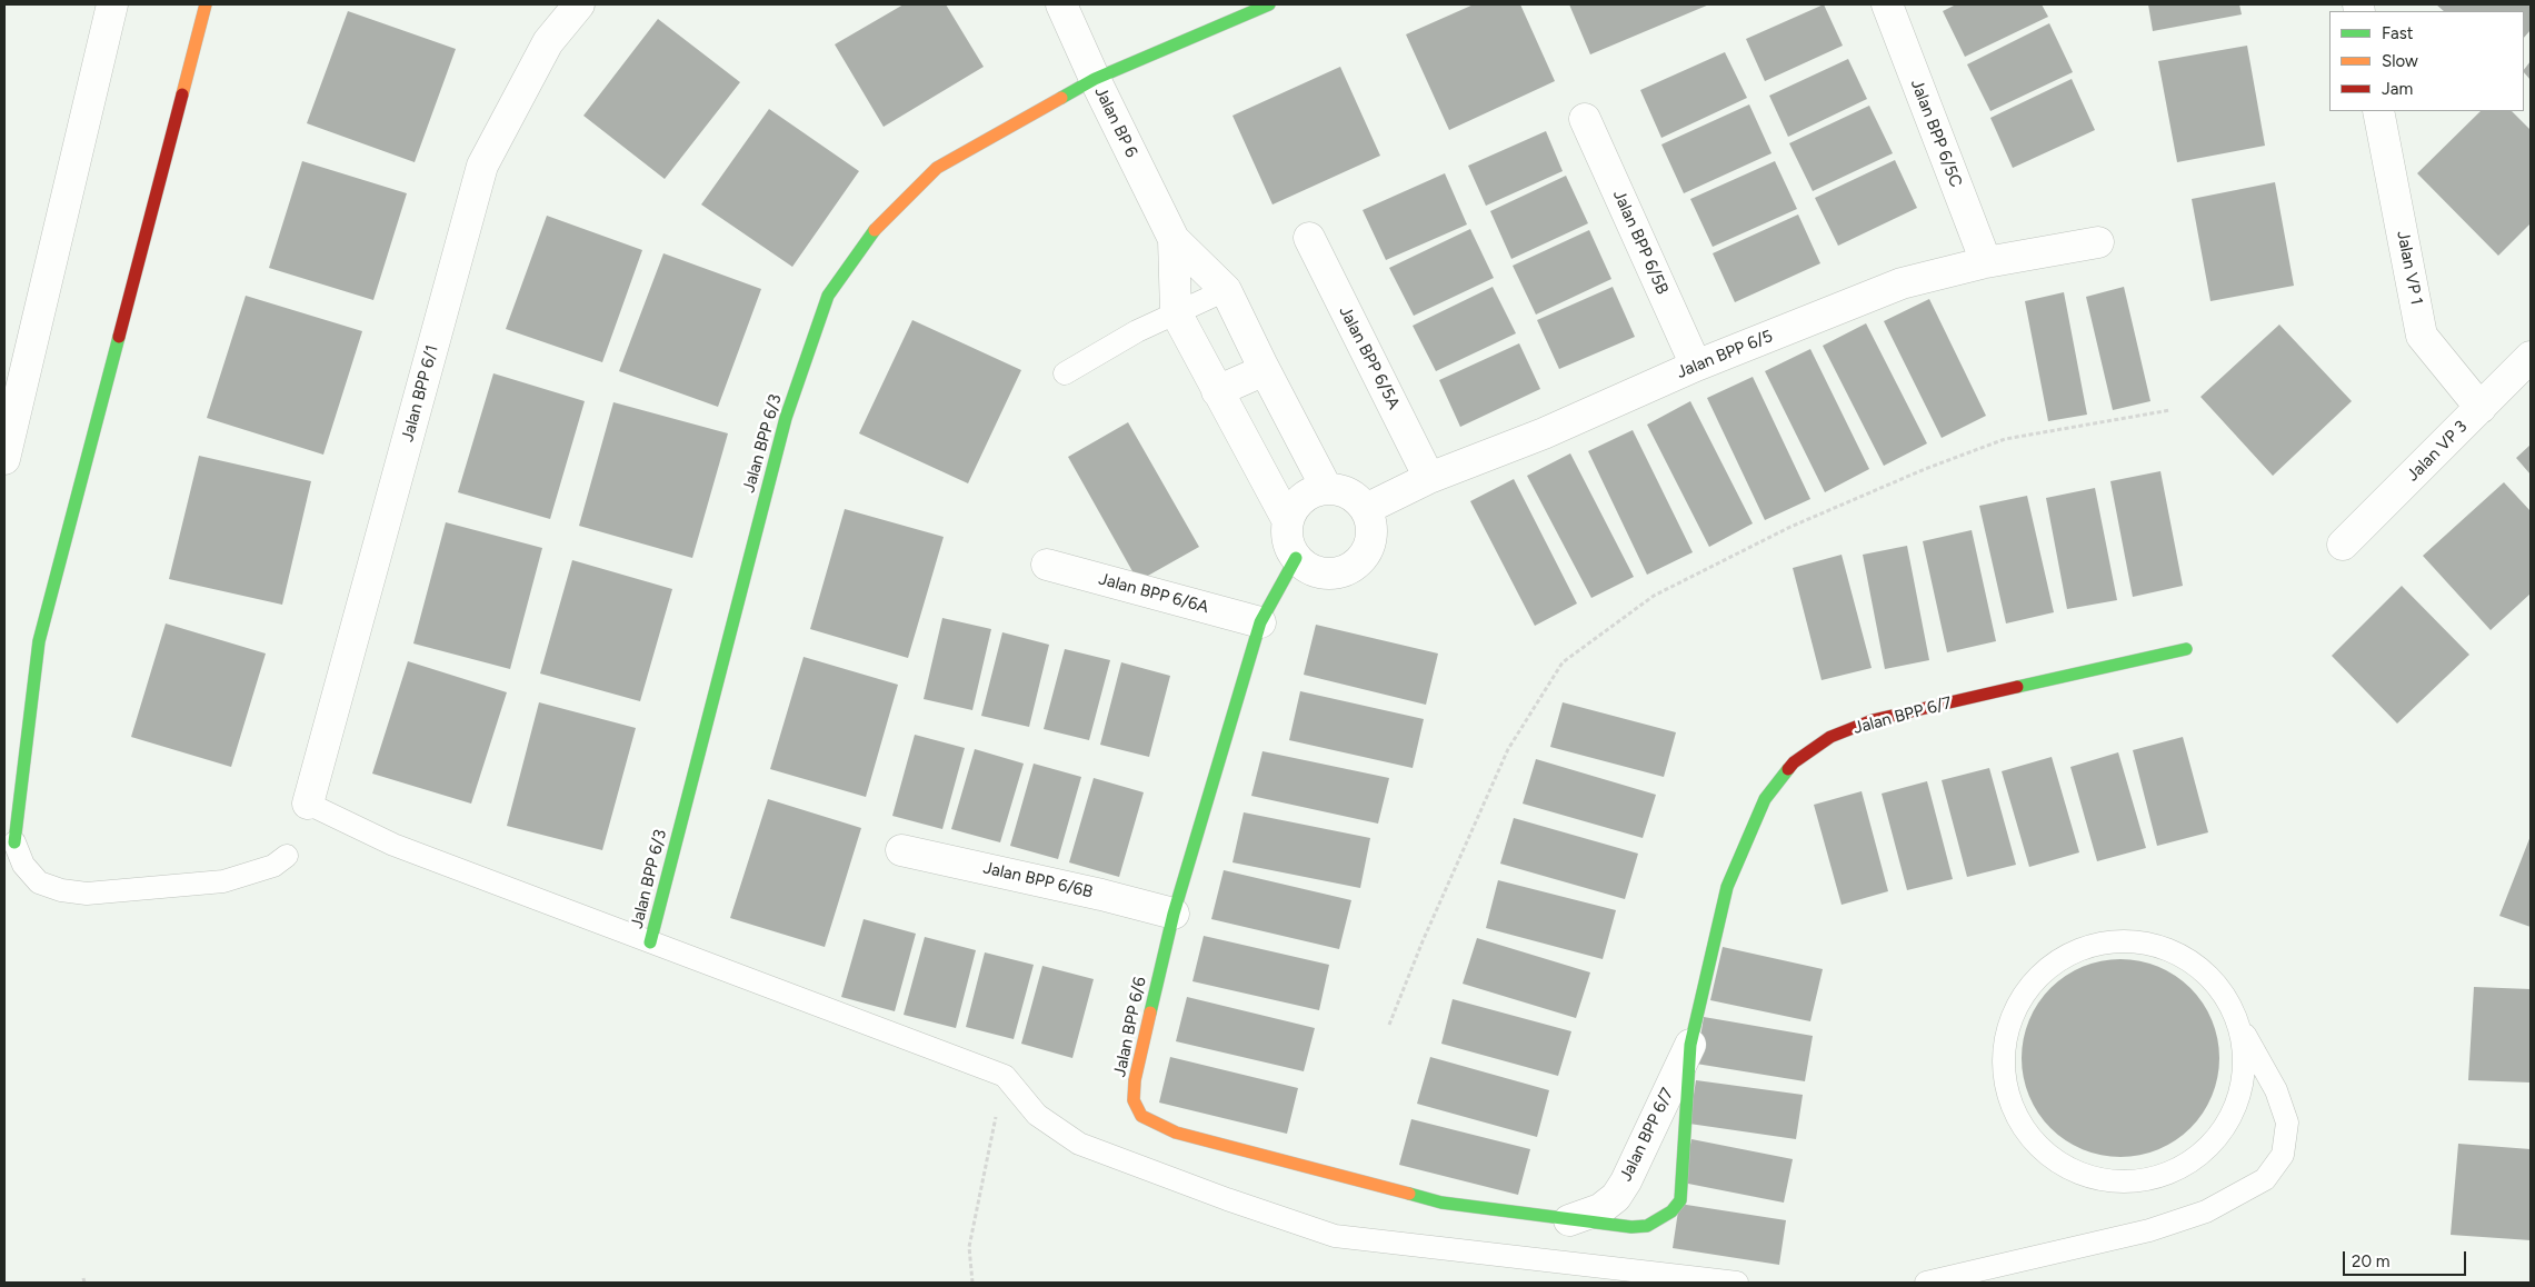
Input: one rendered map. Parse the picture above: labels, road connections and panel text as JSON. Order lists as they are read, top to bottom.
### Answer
{
  "streets": {
    "street": [
      "Jalan BP 6",
      "Jalan BPP 6/5C",
      "Jalan BPP 6/5B",
      "Jalan VP 1",
      "Jalan BPP 6/5",
      "Jalan BPP 6/5A",
      "Jalan BPP 6/1",
      "Jalan BPP 6/3",
      "Jalan VP 3",
      "Jalan BPP 6/6A",
      "Jalan BPP 6/7",
      "Jalan BPP 6/6B",
      "Jalan BPP 6/6"
    ]
  },
  "crossings": [
    ["Jalan BP 6", "Jalan BPP 6/3"],
    ["Jalan BPP 6/5C", "Jalan BPP 6/5"],
    ["Jalan BPP 6/5B", "Jalan BPP 6/5"],
    ["Jalan VP 1", "Jalan VP 3"],
    ["Jalan BPP 6/5", "Jalan BPP 6/5A"],
    ["Jalan BPP 6/5", "Jalan BPP 6/6"],
    ["Jalan BPP 6/6A", "Jalan BPP 6/6"],
    ["Jalan BPP 6/7", "Jalan BPP 6/6"],
    ["Jalan BPP 6/6B", "Jalan BPP 6/6"]
  ],
  "legend": ["Fast", "Slow", "Jam"],
  "scale_bar": "20 m"
}
